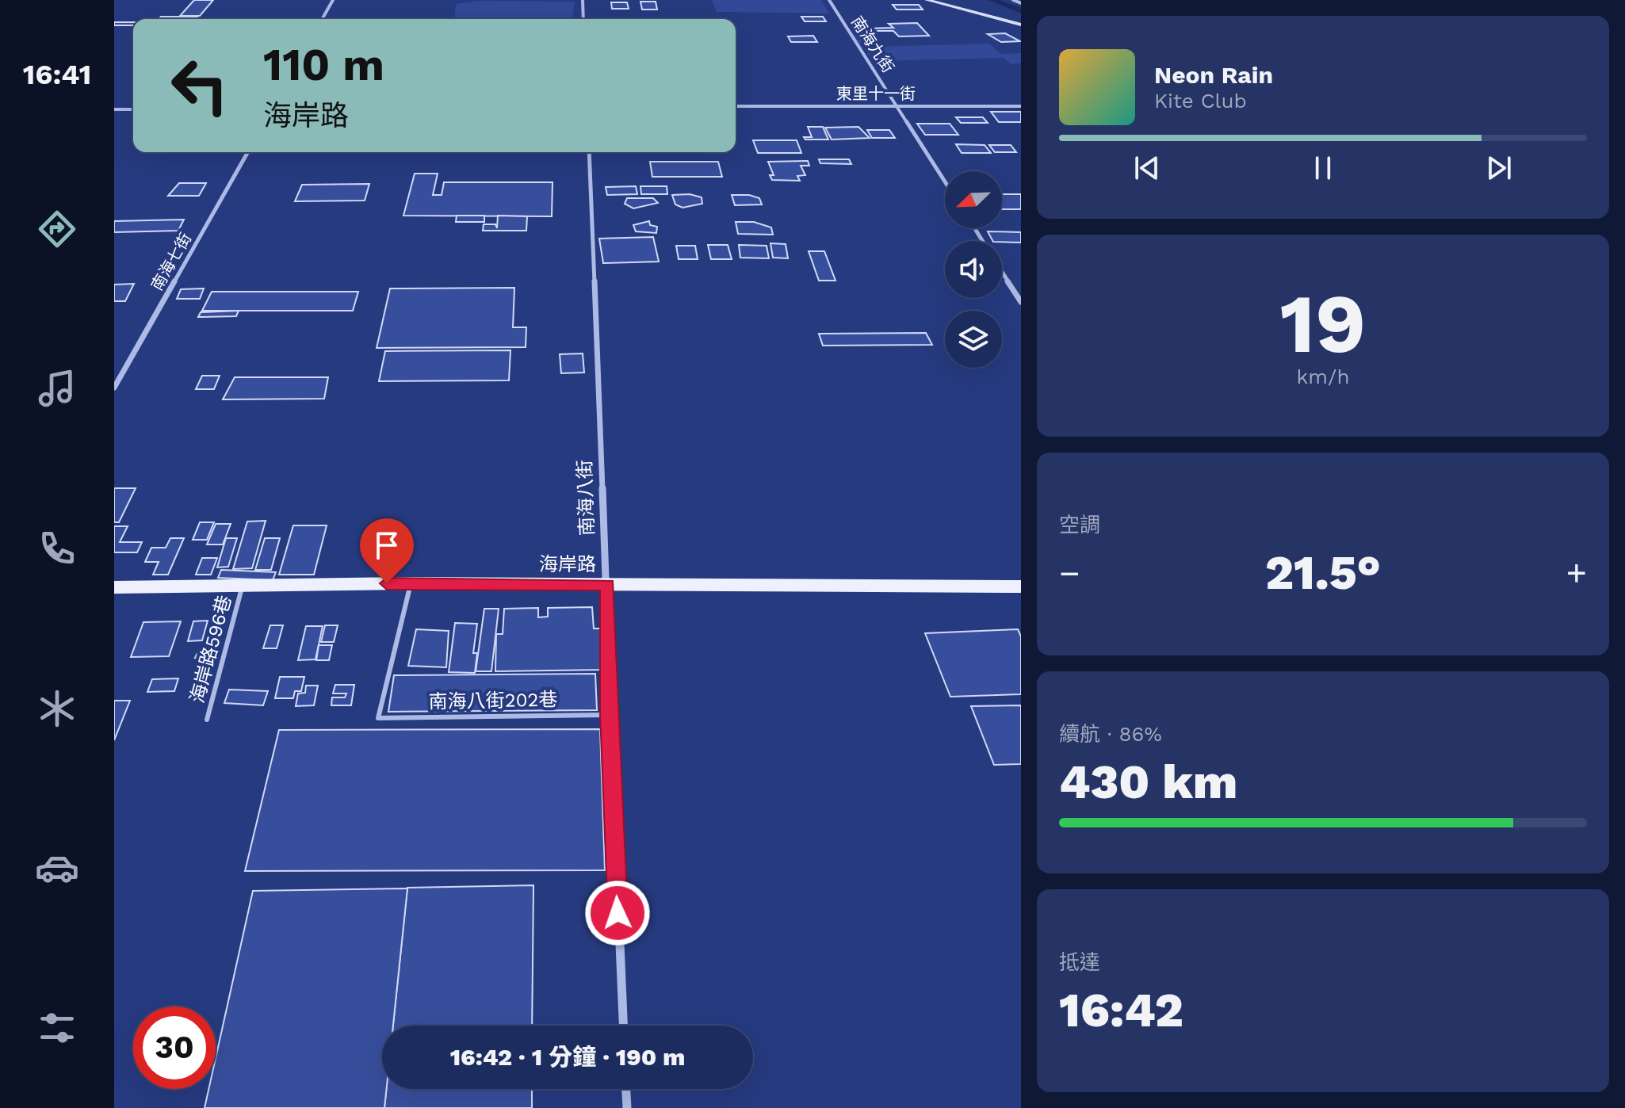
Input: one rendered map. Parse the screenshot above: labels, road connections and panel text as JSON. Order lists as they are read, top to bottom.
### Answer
{
  "streets": {
    "main road": ["海岸路"],
    "street": [
      "南海九街",
      "東里十一街",
      "南海七街",
      "南海八街"
    ],
    "lane": ["海岸路596巷", "南海八街202巷"]
  },
  "crossings": [
    ["南海九街", "東里十一街"],
    ["南海八街", "海岸路"],
    ["南海八街", "南海八街202巷"],
    ["海岸路", "海岸路596巷"],
    ["海岸路", "南海八街202巷"]
  ],
  "north": "bottom left",
  "page": {
    "tabs": "16:41",
    "turn": ["110 m", "海岸路"],
    "song": ["Neon Rain", "Kite Club"],
    "tile": [
      ["19", "km/h"],
      "空調",
      ["續航 · 86%", "430 km"],
      ["抵達", "16:42"]
    ],
    "heat": ["−", "21.5°", "+"],
    "limit": "30",
    "trip": "16:42 · 1 分鐘 · 190 m"
  }
}
